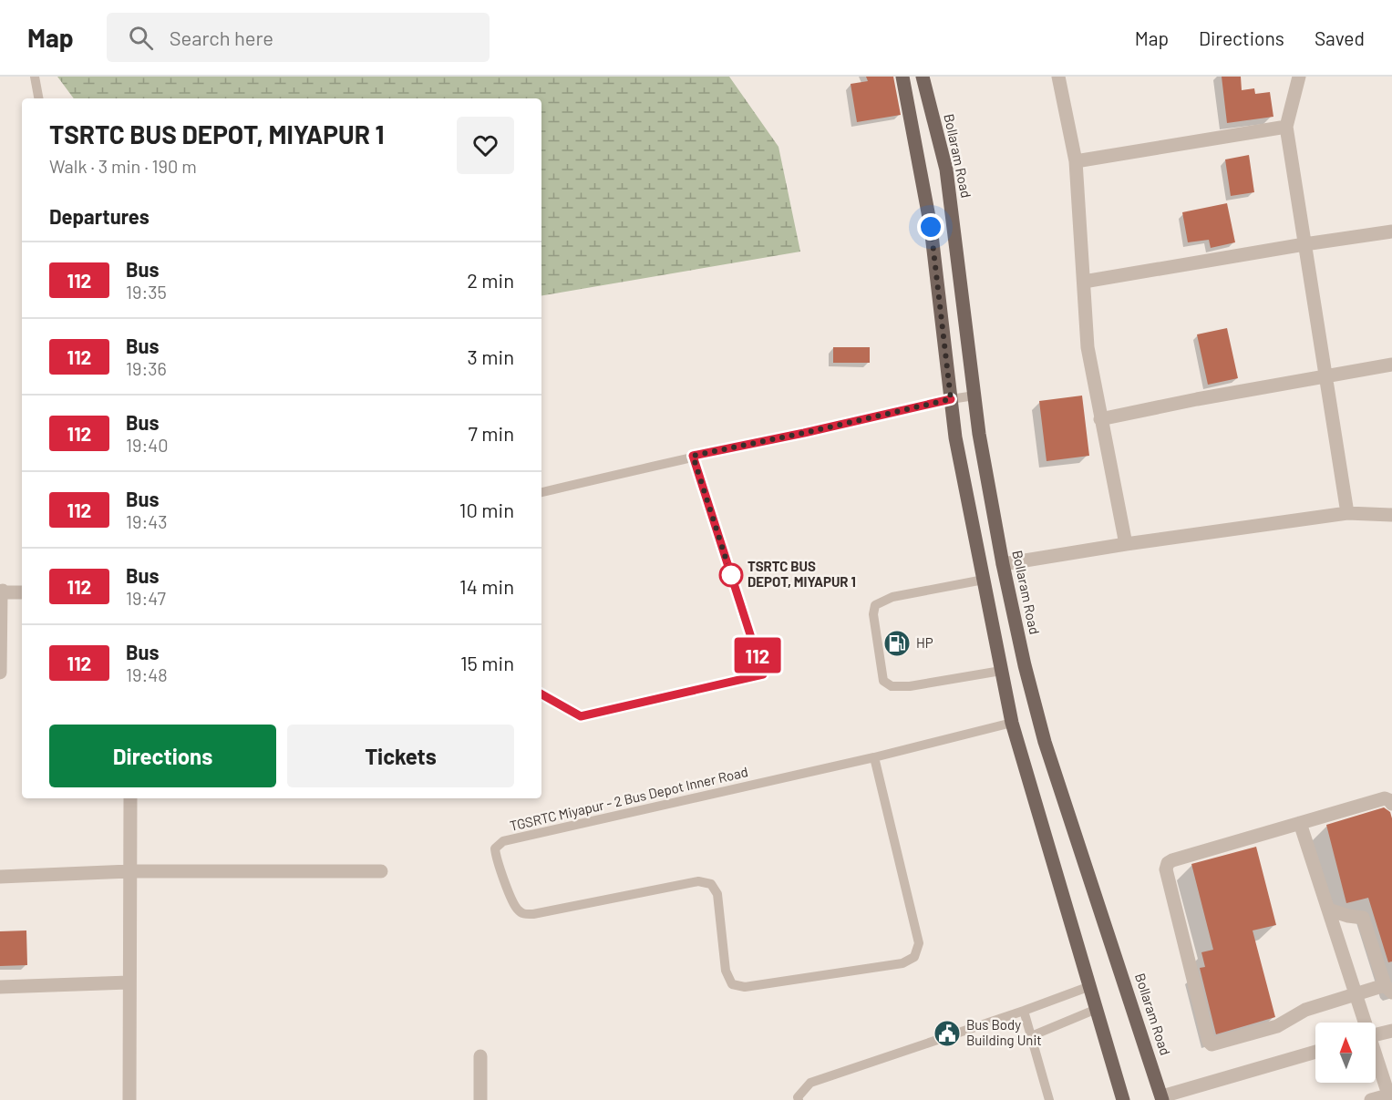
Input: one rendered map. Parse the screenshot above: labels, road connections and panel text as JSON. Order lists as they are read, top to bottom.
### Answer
{
  "streets": {
    "main road": ["Bollaram Road"],
    "lane": ["TGSRTC Miyapur - 2 Bus Depot Inner Road"]
  },
  "places": {
    "other": ["TSRTC BUS DEPOT, MIYAPUR 1"],
    "fuel station": ["HP"],
    "public building": ["Bus Body Building Unit"]
  },
  "lines": ["bus line 112"],
  "north": "top",
  "page": {
    "header": "Map",
    "search": "Search here",
    "nav": ["Map", "Directions", "Saved"],
    "on_map": "112",
    "heading": [
      ["TSRTC BUS DEPOT, MIYAPUR 1", "Walk · 3 min · 190 m"],
      "Departures"
    ],
    "list": [
      {
        "mark": "112",
        "name": "Bus",
        "note": "19:35",
        "value": "2 min"
      },
      {
        "mark": "112",
        "name": "Bus",
        "note": "19:36",
        "value": "3 min"
      },
      {
        "mark": "112",
        "name": "Bus",
        "note": "19:40",
        "value": "7 min"
      },
      {
        "mark": "112",
        "name": "Bus",
        "note": "19:43",
        "value": "10 min"
      },
      {
        "mark": "112",
        "name": "Bus",
        "note": "19:47",
        "value": "14 min"
      },
      {
        "mark": "112",
        "name": "Bus",
        "note": "19:48",
        "value": "15 min"
      }
    ],
    "buttons": ["Directions", "Tickets"]
  }
}
